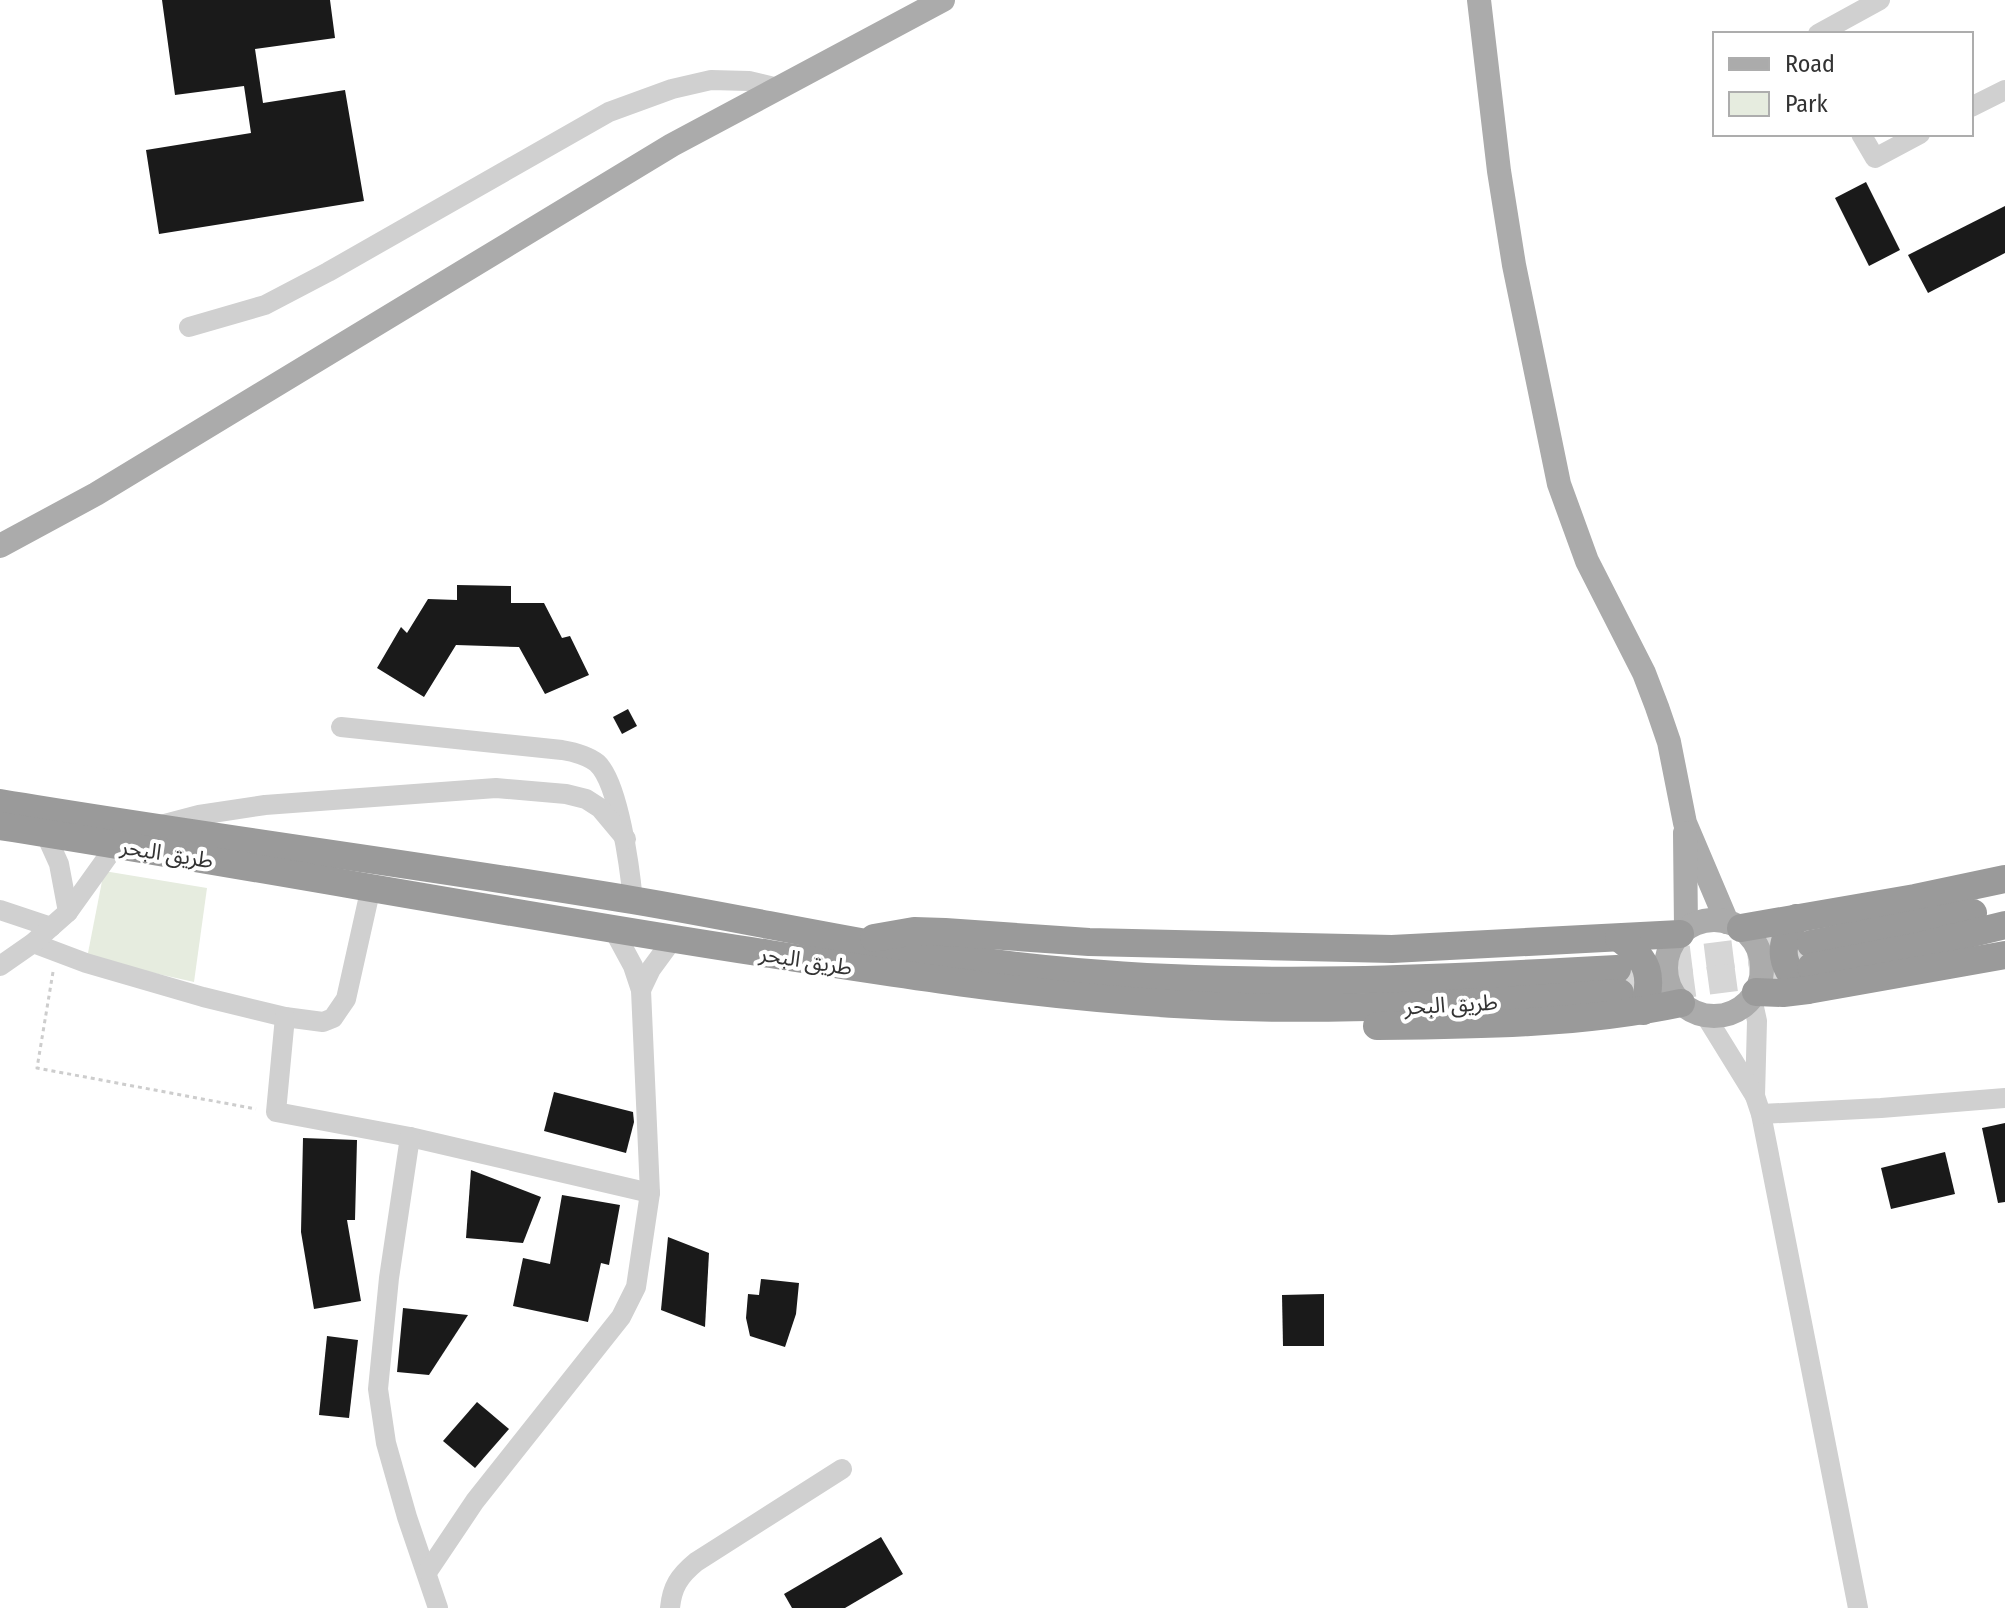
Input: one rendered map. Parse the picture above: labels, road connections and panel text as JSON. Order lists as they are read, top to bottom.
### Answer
{
  "streets": {
    "highway": ["طريق البحر"]
  },
  "legend": ["Road", "Park"]
}
